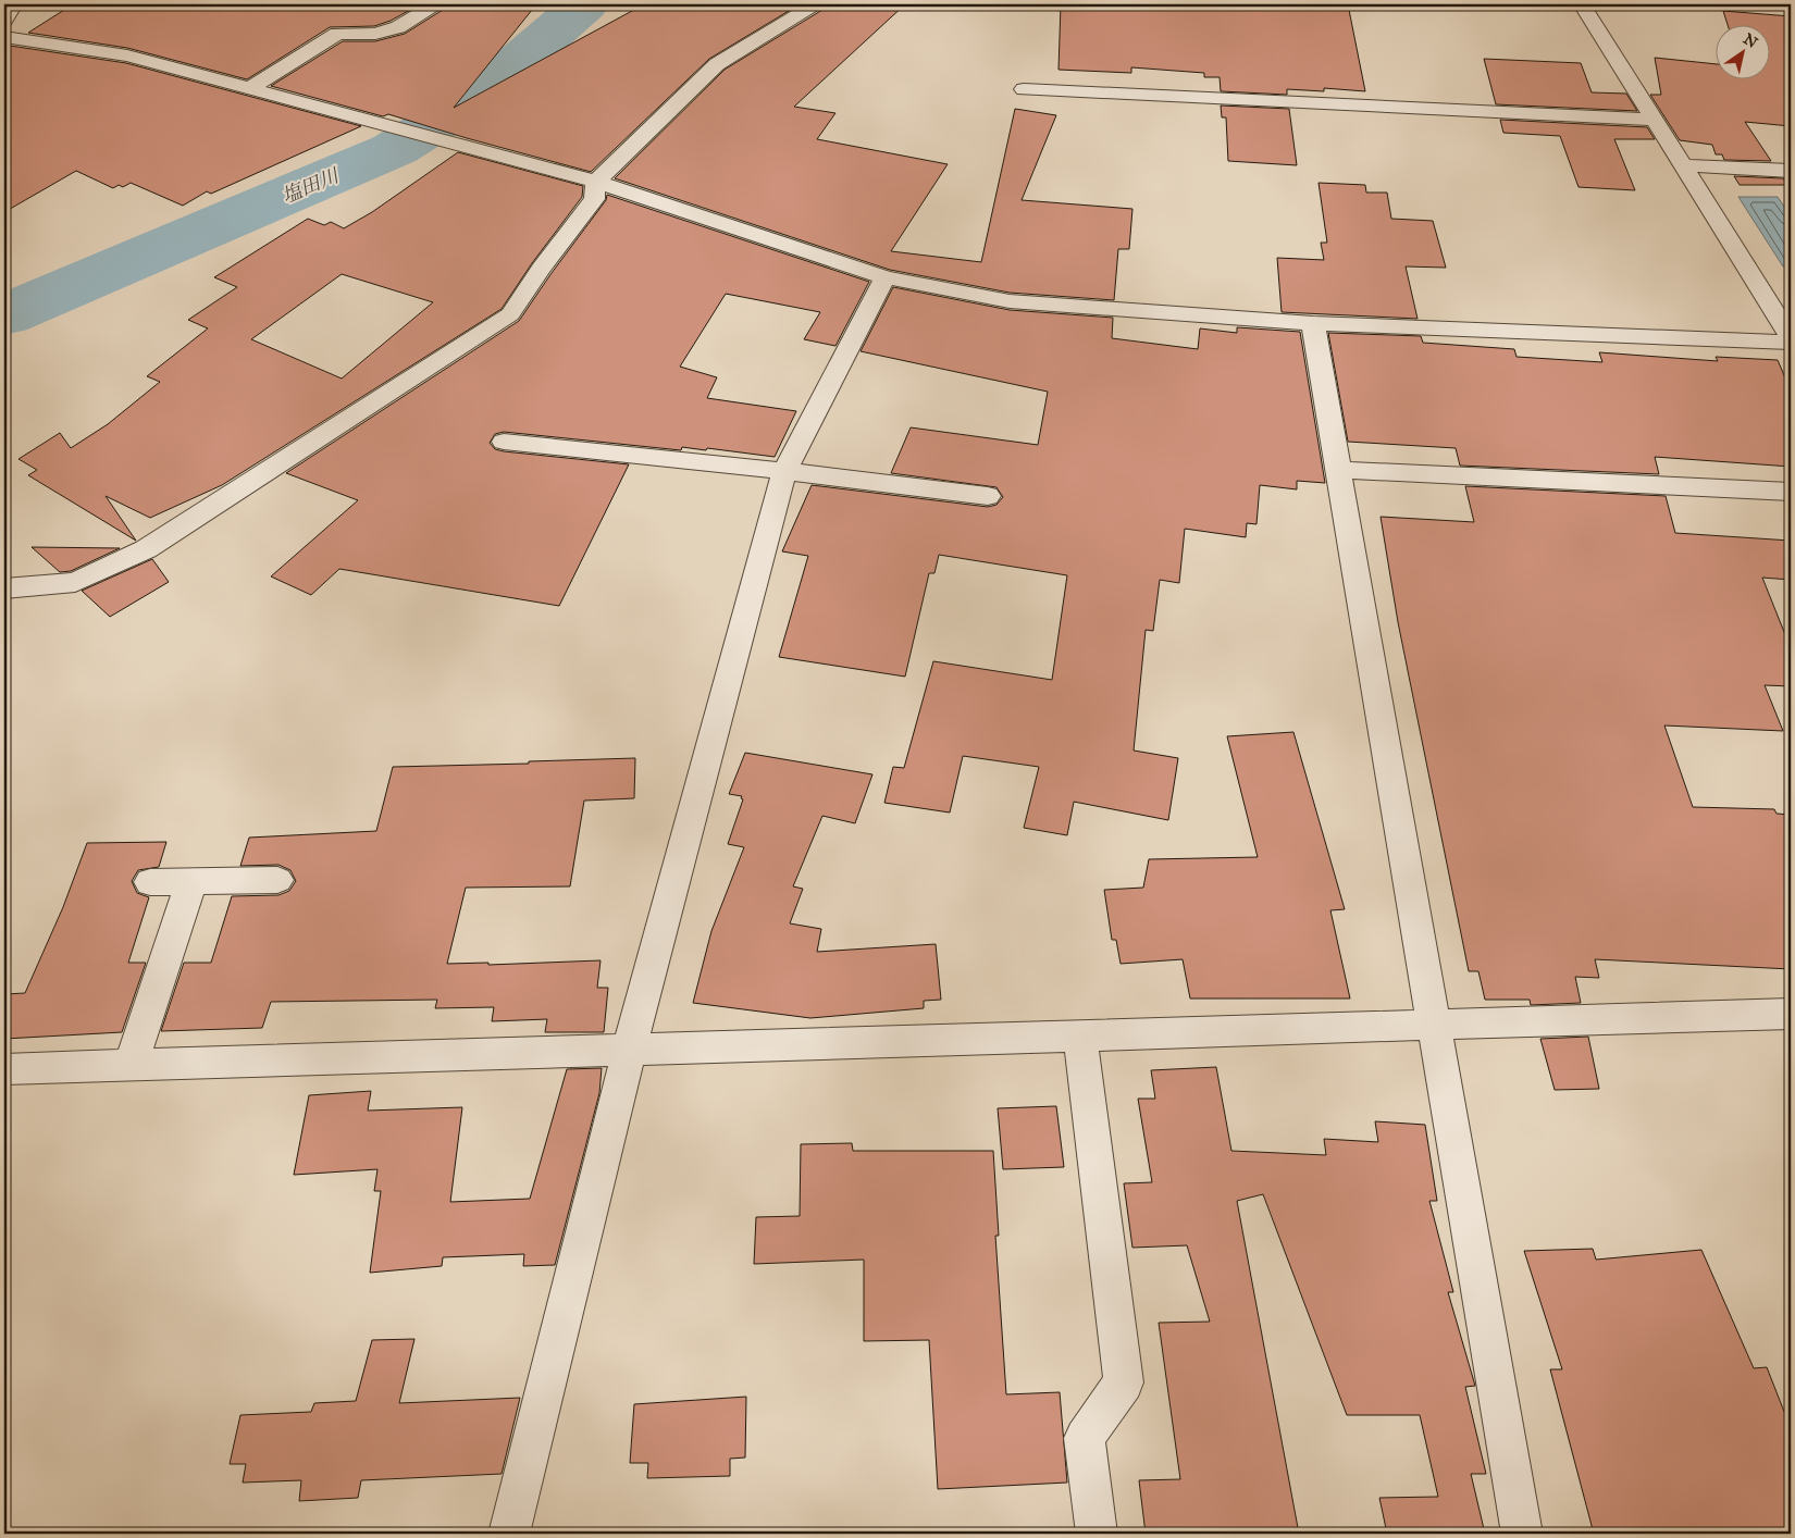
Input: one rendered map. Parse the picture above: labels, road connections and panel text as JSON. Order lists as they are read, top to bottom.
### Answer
{
  "water": ["塩田川"],
  "north": "top right"
}
